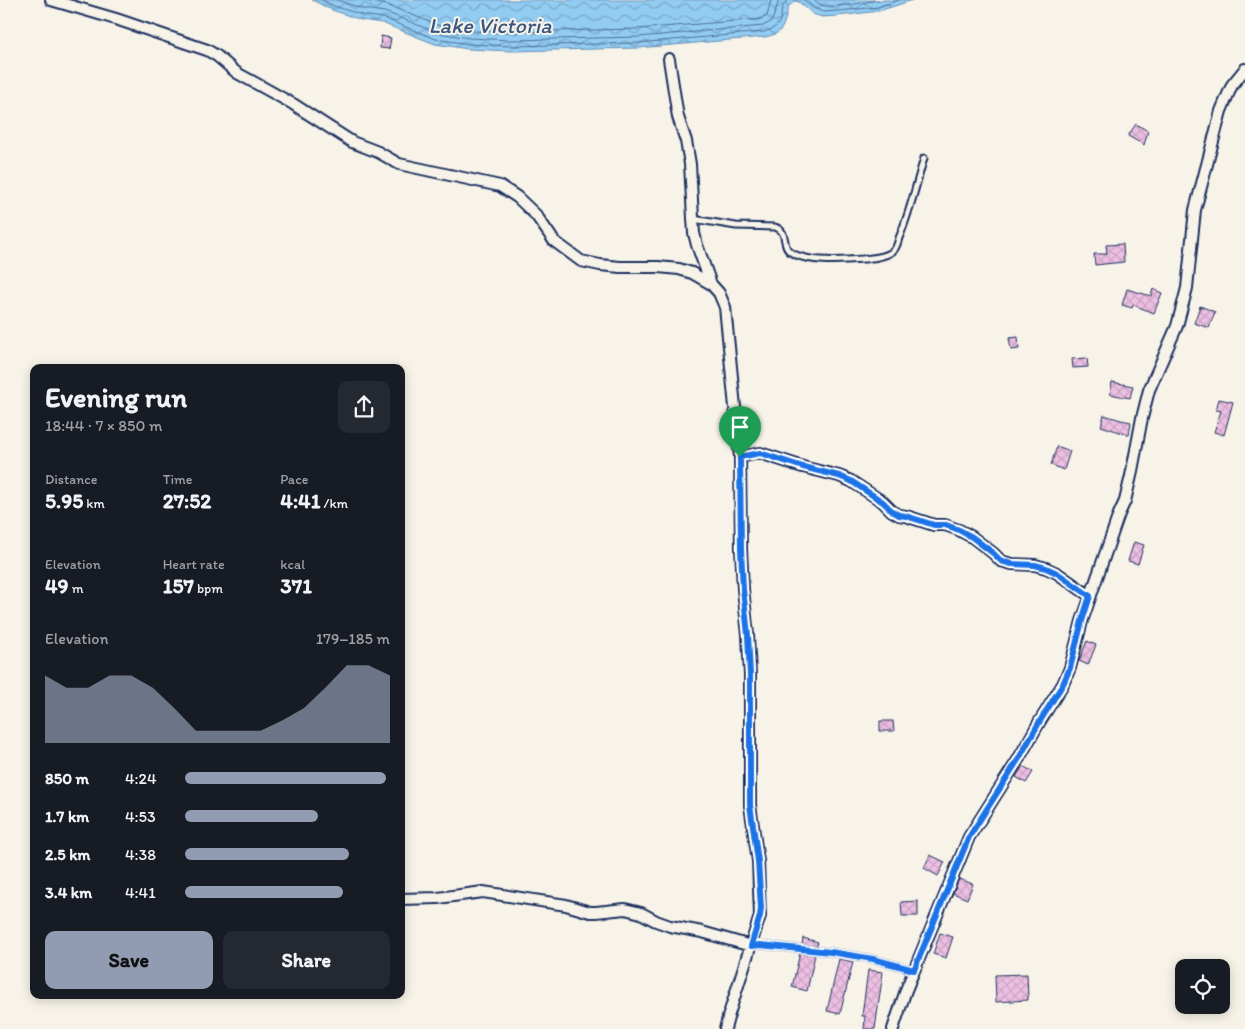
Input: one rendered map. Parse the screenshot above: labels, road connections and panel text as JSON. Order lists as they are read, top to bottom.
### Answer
{
  "water": ["Lake Victoria"],
  "page": {
    "heading": ["Evening run", "18:44 · 7 × 850 m"],
    "stats": [
      ["Distance", "5.95 km"],
      ["Time", "27:52"],
      ["Pace", "4:41 /km"],
      ["Elevation", "49 m"],
      ["Heart rate", "157 bpm"],
      ["kcal", "371"]
    ],
    "chart": ["Elevation", "179–185 m"],
    "list": [
      {
        "name": "850 m",
        "note": "4:24"
      },
      {
        "name": "1.7 km",
        "note": "4:53"
      },
      {
        "name": "2.5 km",
        "note": "4:38"
      },
      {
        "name": "3.4 km",
        "note": "4:41"
      }
    ],
    "buttons": ["Save", "Share"]
  }
}
